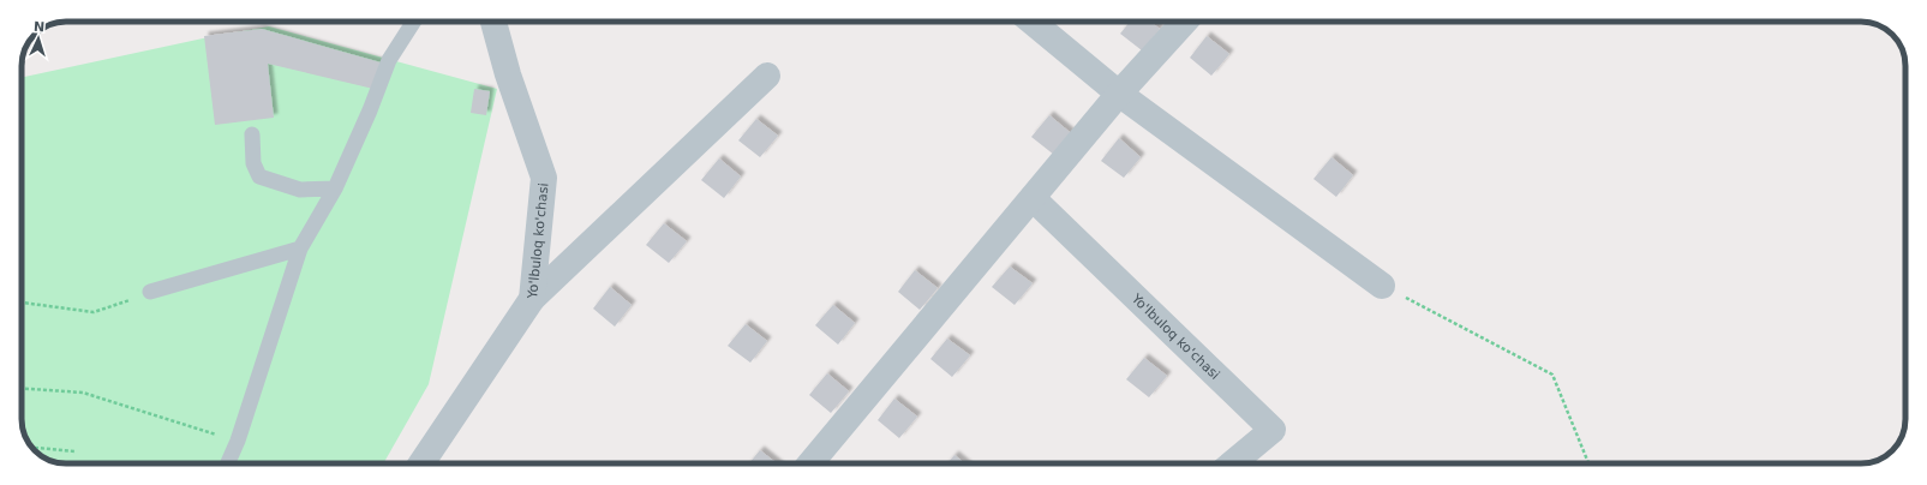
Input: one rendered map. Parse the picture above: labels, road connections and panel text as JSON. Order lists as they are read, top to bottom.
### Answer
{
  "streets": {
    "street": ["Yo'lbuloq ko'chasi"]
  },
  "north": "top"
}
